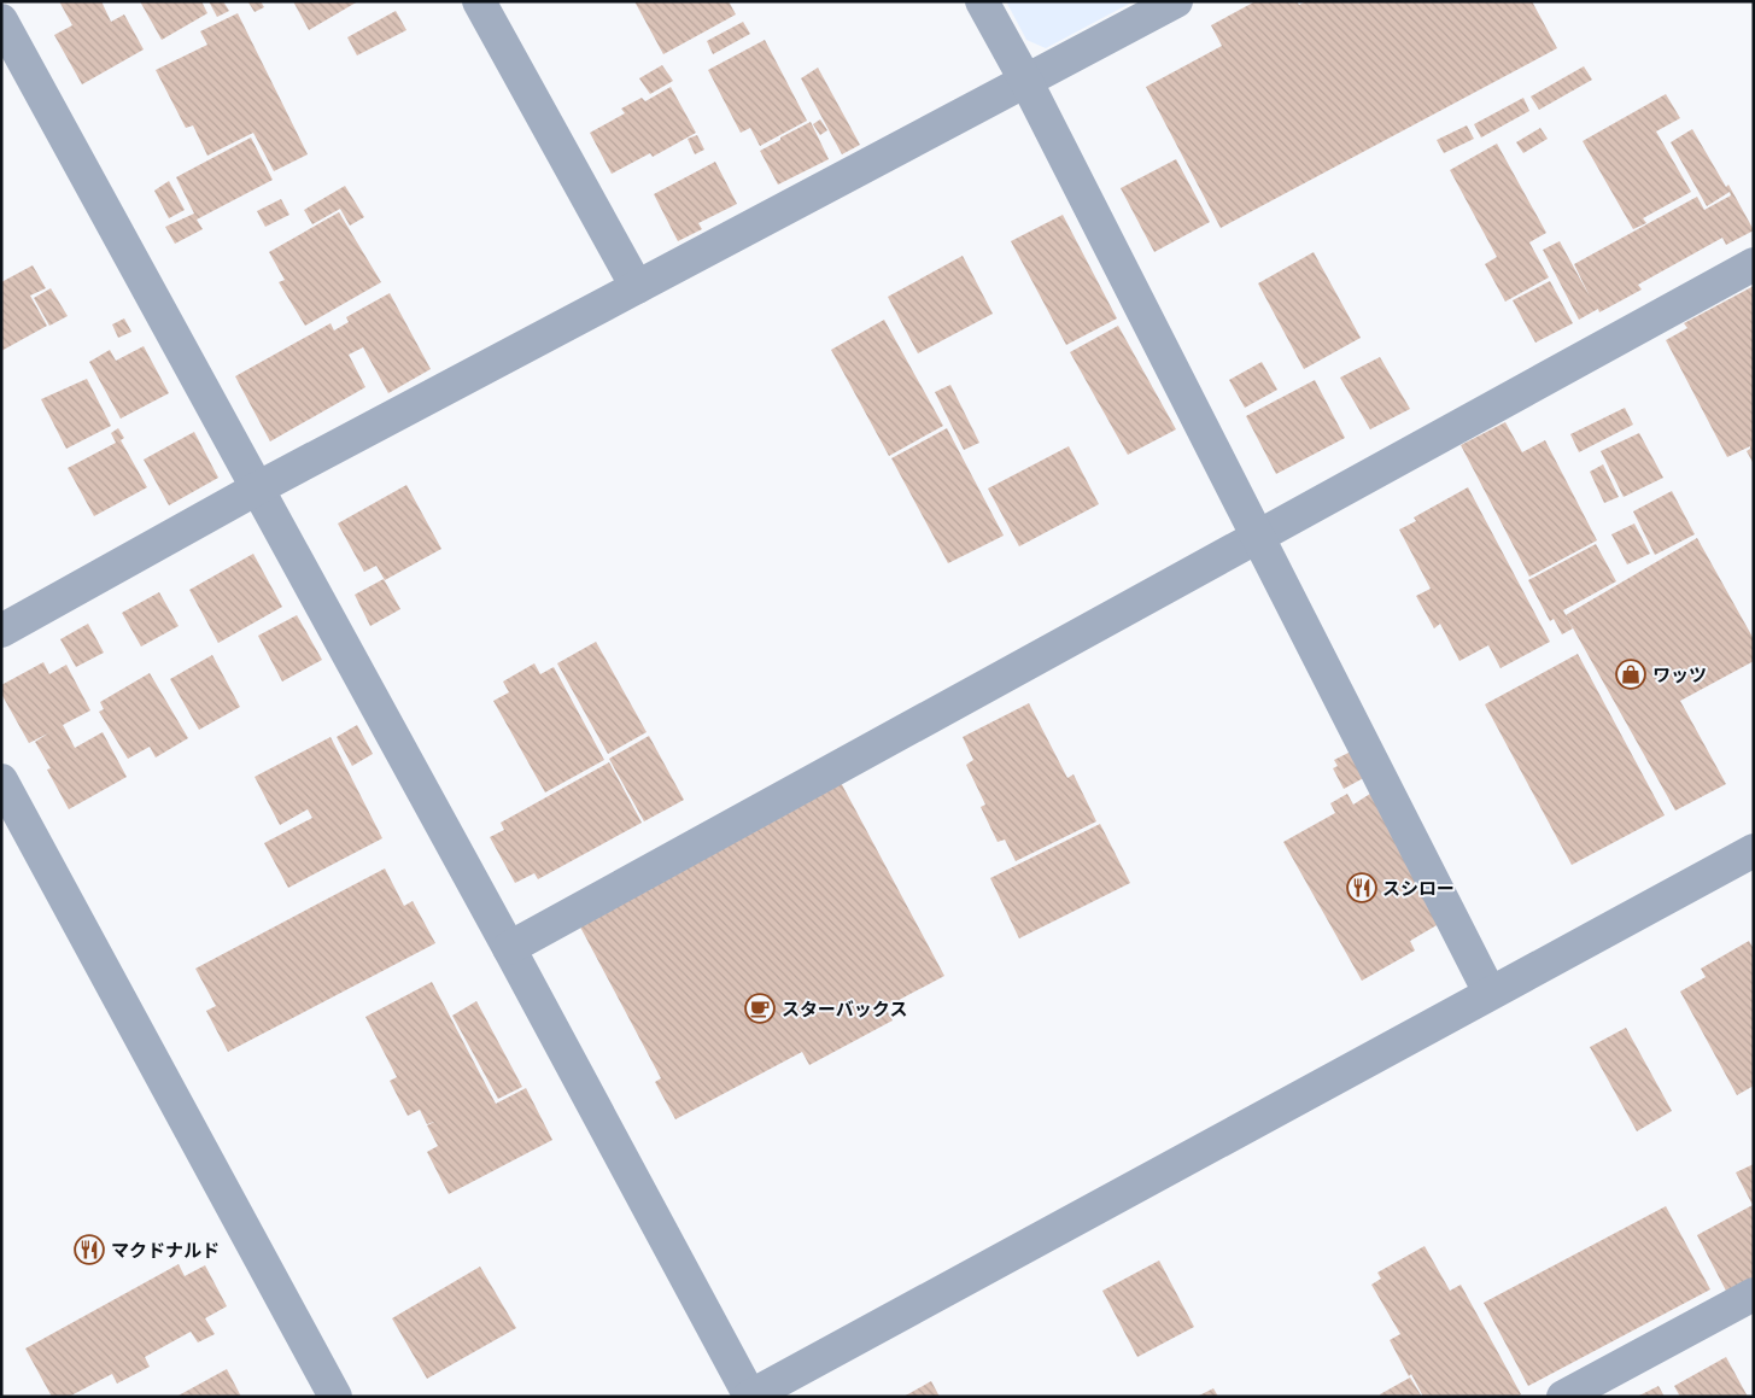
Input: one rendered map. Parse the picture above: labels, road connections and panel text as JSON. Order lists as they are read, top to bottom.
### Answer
{
  "places": {
    "shop": ["ワッツ"],
    "restaurant": ["スシロー", "マクドナルド"],
    "cafe": ["スターバックス"]
  }
}
